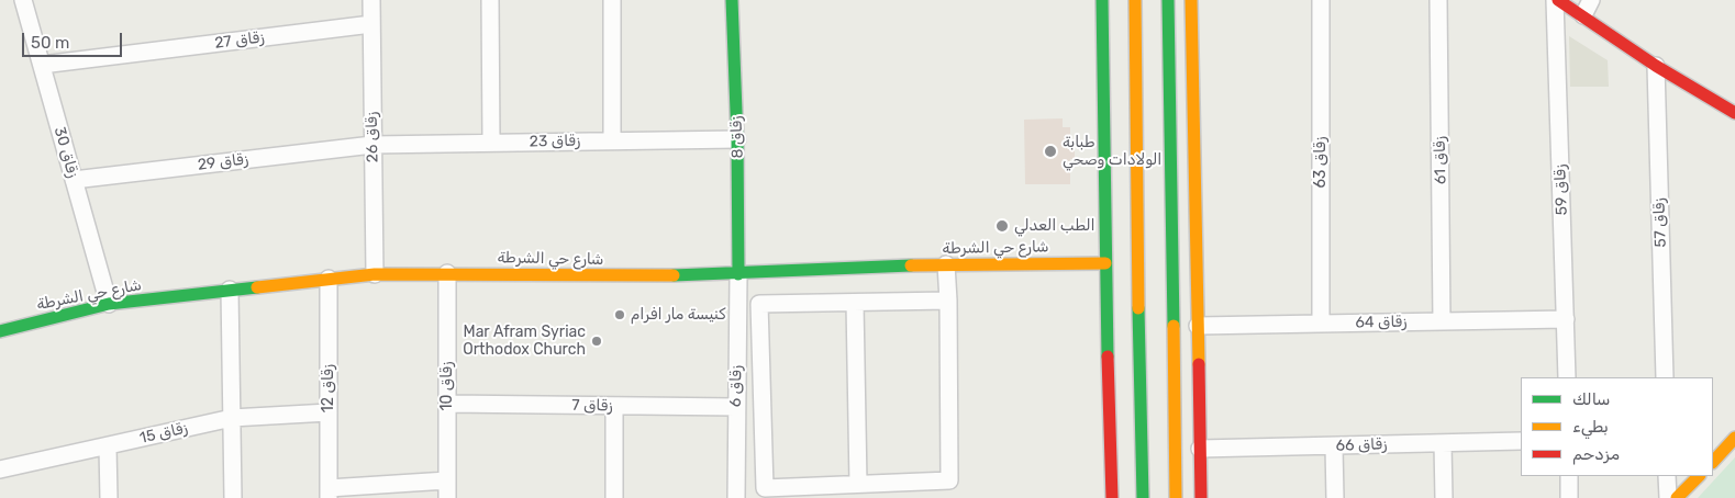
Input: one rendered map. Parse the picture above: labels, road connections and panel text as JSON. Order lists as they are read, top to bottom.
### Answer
{
  "streets": {
    "main road": ["زقاق 8", "شارع حي الشرطة"],
    "street": [
      "زقاق 27",
      "زقاق 26",
      "زقاق 23",
      "زقاق 30",
      "زقاق 61",
      "زقاق 29",
      "زقاق 63",
      "زقاق 59",
      "زقاق 57",
      "زقاق 64",
      "زقاق 10",
      "زقاق 6",
      "زقاق 12",
      "زقاق 7",
      "زقاق 15",
      "زقاق 66"
    ]
  },
  "crossings": [
    ["زقاق 27", "زقاق 26"],
    ["زقاق 27", "زقاق 30"],
    ["زقاق 26", "زقاق 23"],
    ["زقاق 26", "زقاق 29"],
    ["زقاق 26", "شارع حي الشرطة"],
    ["زقاق 8", "زقاق 23"],
    ["زقاق 8", "شارع حي الشرطة"],
    ["زقاق 8", "زقاق 6"],
    ["زقاق 23", "زقاق 29"],
    ["زقاق 30", "زقاق 29"],
    ["زقاق 30", "شارع حي الشرطة"],
    ["زقاق 61", "زقاق 64"],
    ["زقاق 63", "زقاق 64"],
    ["زقاق 59", "زقاق 64"],
    ["شارع حي الشرطة", "زقاق 10"],
    ["شارع حي الشرطة", "زقاق 6"],
    ["شارع حي الشرطة", "زقاق 12"],
    ["زقاق 10", "زقاق 7"],
    ["زقاق 6", "زقاق 7"],
    ["زقاق 12", "زقاق 15"]
  ],
  "places": [
    "طبابة الولادات وصحي",
    "الطب العدلي",
    "كنيسة مار افرام",
    "Mar Afram Syriac Orthodox Church"
  ],
  "legend": ["سالك", "بطيء", "مزدحم"],
  "scale_bar": "50 m"
}
